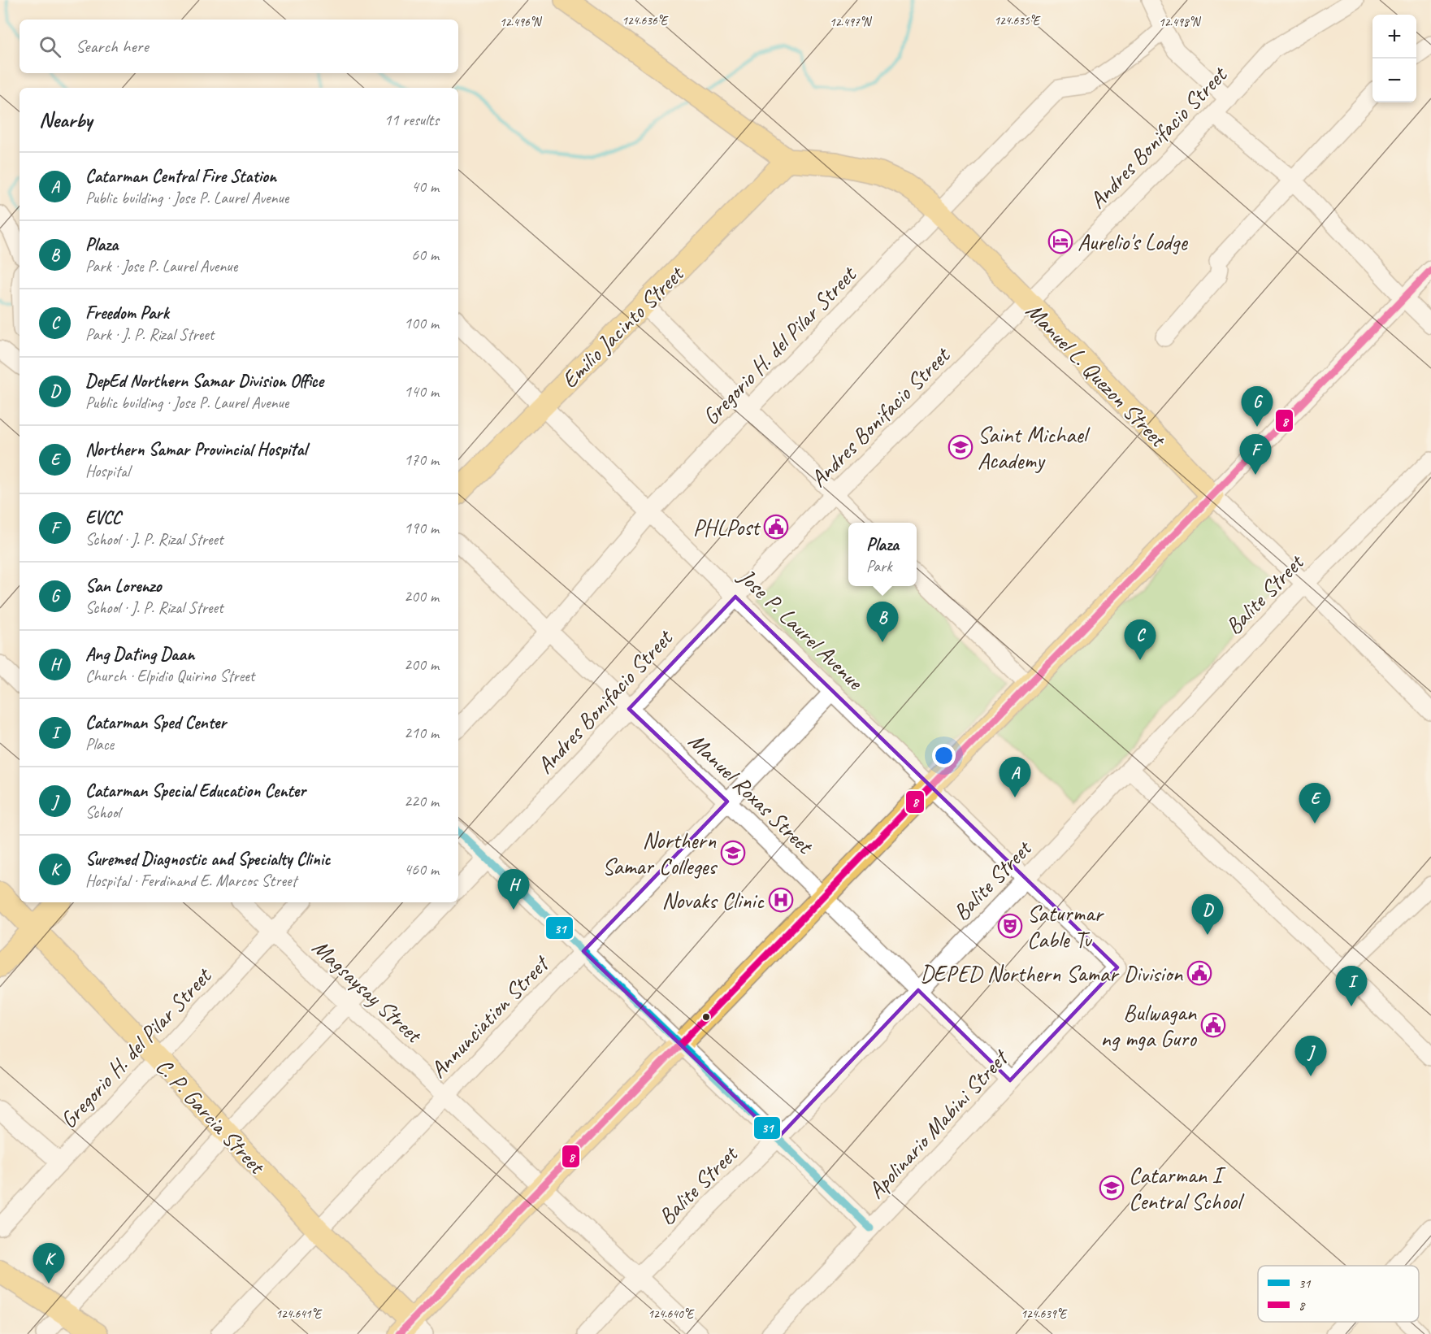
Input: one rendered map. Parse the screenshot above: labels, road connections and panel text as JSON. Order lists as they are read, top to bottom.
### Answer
{
  "streets": {
    "main road": ["Emilio Jacinto Street", "Manuel L. Quezon Street", "C. P. Garcia Street"],
    "street": [
      "Andres Bonifacio Street",
      "Gregorio H. del Pilar Street",
      "Balite Street",
      "Jose P. Laurel Avenue",
      "Manuel Roxas Street",
      "Magsaysay Street",
      "Annunciation Street",
      "Apolinario Mabini Street"
    ]
  },
  "crossings": [
    ["Andres Bonifacio Street", "Manuel L. Quezon Street"],
    ["Andres Bonifacio Street", "Jose P. Laurel Avenue"],
    ["Andres Bonifacio Street", "Manuel Roxas Street"],
    ["Emilio Jacinto Street", "Manuel L. Quezon Street"],
    ["Emilio Jacinto Street", "Jose P. Laurel Avenue"],
    ["Gregorio H. del Pilar Street", "Manuel L. Quezon Street"],
    ["Gregorio H. del Pilar Street", "Jose P. Laurel Avenue"],
    ["Gregorio H. del Pilar Street", "Manuel Roxas Street"],
    ["Gregorio H. del Pilar Street", "Magsaysay Street"],
    ["Gregorio H. del Pilar Street", "C. P. Garcia Street"],
    ["Manuel L. Quezon Street", "Balite Street"],
    ["Balite Street", "Jose P. Laurel Avenue"],
    ["Balite Street", "Manuel Roxas Street"],
    ["Balite Street", "Magsaysay Street"],
    ["Jose P. Laurel Avenue", "Annunciation Street"],
    ["Jose P. Laurel Avenue", "Apolinario Mabini Street"],
    ["Manuel Roxas Street", "Annunciation Street"],
    ["Manuel Roxas Street", "Apolinario Mabini Street"],
    ["Magsaysay Street", "Annunciation Street"],
    ["Annunciation Street", "C. P. Garcia Street"]
  ],
  "places": {
    "hotel": ["Aurelio's Lodge"],
    "school or university": ["Saint Michael Academy", "Northern Samar Colleges", "Catarman I Central School"],
    "public building": ["PHLPost", "DEPED Northern Samar Division", "Bulwagan ng mga Guro"],
    "hospital": ["Novaks Clinic"],
    "theatre": ["Saturmar Cable Tv"]
  },
  "lines": ["transit line 8", "transit line 31"],
  "legend": ["31", "8"],
  "page": {
    "map_buttons": ["+", "−"],
    "search": "Search here",
    "heading": ["Nearby", "11 results"],
    "list": [
      {
        "mark": "A",
        "name": "Catarman Central Fire Station",
        "note": "Public building · Jose P. Laurel Avenue",
        "value": "40 m"
      },
      {
        "mark": "B",
        "name": "Plaza",
        "note": "Park · Jose P. Laurel Avenue",
        "value": "60 m"
      },
      {
        "mark": "C",
        "name": "Freedom Park",
        "note": "Park · J. P. Rizal Street",
        "value": "100 m"
      },
      {
        "mark": "D",
        "name": "DepEd Northern Samar Division Office",
        "note": "Public building · Jose P. Laurel Avenue",
        "value": "140 m"
      },
      {
        "mark": "E",
        "name": "Northern Samar Provincial Hospital",
        "note": "Hospital",
        "value": "170 m"
      },
      {
        "mark": "F",
        "name": "EVCC",
        "note": "School · J. P. Rizal Street",
        "value": "190 m"
      },
      {
        "mark": "G",
        "name": "San Lorenzo",
        "note": "School · J. P. Rizal Street",
        "value": "200 m"
      },
      {
        "mark": "H",
        "name": "Ang Dating Daan",
        "note": "Church · Elpidio Quirino Street",
        "value": "200 m"
      },
      {
        "mark": "I",
        "name": "Catarman Sped Center",
        "note": "Place",
        "value": "210 m"
      },
      {
        "mark": "J",
        "name": "Catarman Special Education Center",
        "note": "School",
        "value": "220 m"
      },
      {
        "mark": "K",
        "name": "Suremed Diagnostic and Specialty Clinic",
        "note": "Hospital · Ferdinand E. Marcos Street",
        "value": "460 m"
      }
    ],
    "pins": [
      "G",
      "F",
      "B",
      "C",
      "A",
      "E",
      "H",
      "D",
      "I",
      "J",
      "K"
    ],
    "popup": ["Plaza", "Park"]
  },
  "coordinates": [
    "124.636°E",
    "124.635°E",
    "12.497°N",
    "12.496°N",
    "12.498°N",
    "124.641°E",
    "124.640°E",
    "124.639°E"
  ]
}
